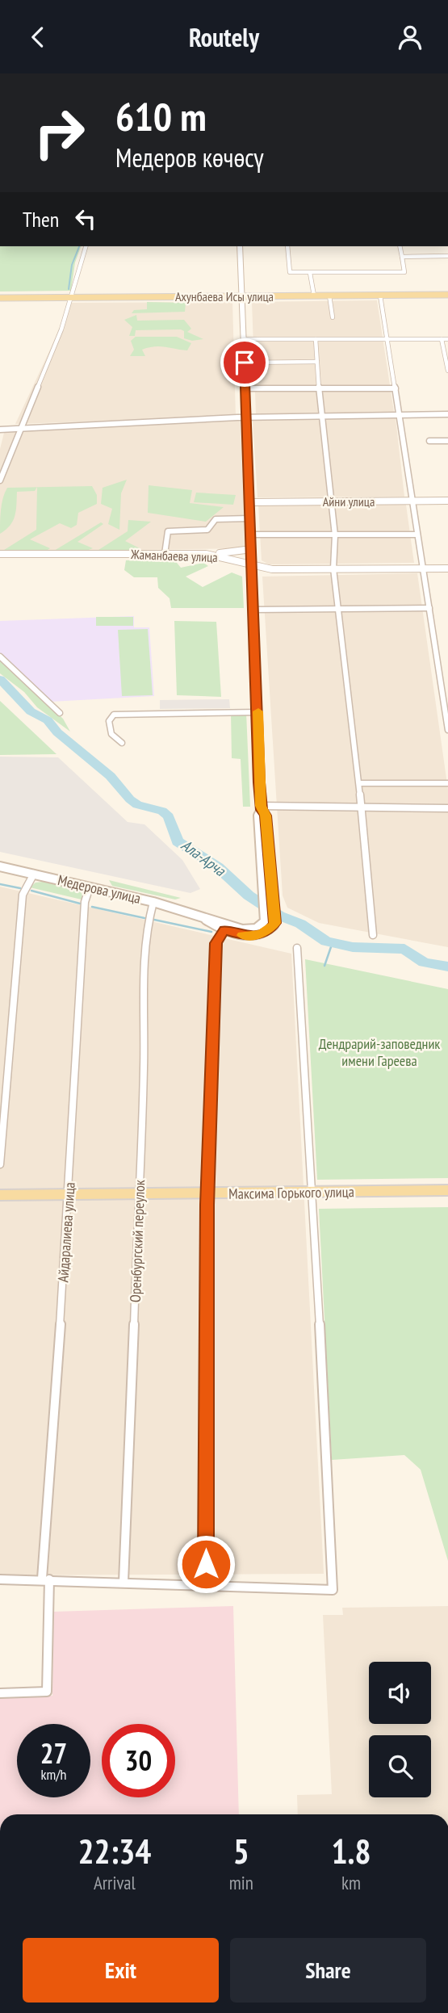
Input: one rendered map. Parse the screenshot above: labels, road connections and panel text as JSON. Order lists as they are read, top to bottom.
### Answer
{
  "streets": {
    "main road": [
      "Ахунбаева Исы улица",
      "Айни улица",
      "Жаманбаева улица",
      "Медерова улица",
      "Максима Горького улица"
    ],
    "street": ["Айдаралиева улица", "Оренбургский переулок"]
  },
  "crossings": [
    ["Медерова улица", "Айдаралиева улица"],
    ["Медерова улица", "Оренбургский переулок"],
    ["Максима Горького улица", "Айдаралиева улица"],
    ["Максима Горького улица", "Оренбургский переулок"]
  ],
  "water": ["Ала-Арча"],
  "parks": ["Дендрарий-заповедник имени Гареева"],
  "page": {
    "header": "Routely",
    "turn": ["610 m", "Медеров көчөсү"],
    "then": "Then",
    "speed": "27 km/h",
    "limit": "30",
    "eta": [
      "22:34",
      "Arrival",
      "5",
      "min",
      "1.8",
      "km"
    ],
    "buttons": ["Exit", "Share"]
  }
}
